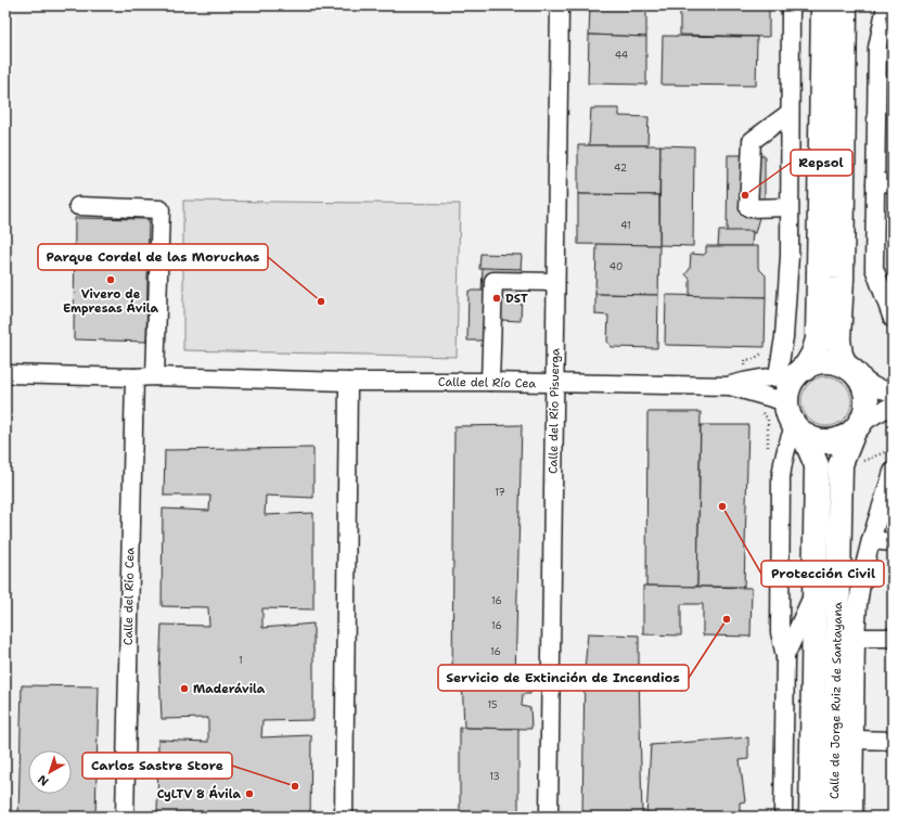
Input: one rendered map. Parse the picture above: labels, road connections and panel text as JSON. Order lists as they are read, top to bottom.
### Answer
{
  "streets": {
    "highway": ["Calle de Jorge Ruiz de Santayana"],
    "street": ["Calle del Río Cea", "Calle del Río Pisuerga"]
  },
  "crossings": [
    ["Calle del Río Cea", "Calle del Río Pisuerga"],
    ["Calle del Río Cea", "Calle de Jorge Ruiz de Santayana"]
  ],
  "places": [
    "Repsol",
    "Vivero de Empresas Ávila",
    "DST",
    "Parque Cordel de las Moruchas",
    "Protección Civil",
    "Servicio de Extinción de Incendios",
    "Maderávila",
    "Carlos Sastre Store",
    "CyLTV 8 Ávila"
  ],
  "house_numbers": [
    "44",
    "42",
    "41",
    "40",
    "17",
    "16",
    "16",
    "16",
    "1",
    "15",
    "13"
  ],
  "north": "bottom left"
}
